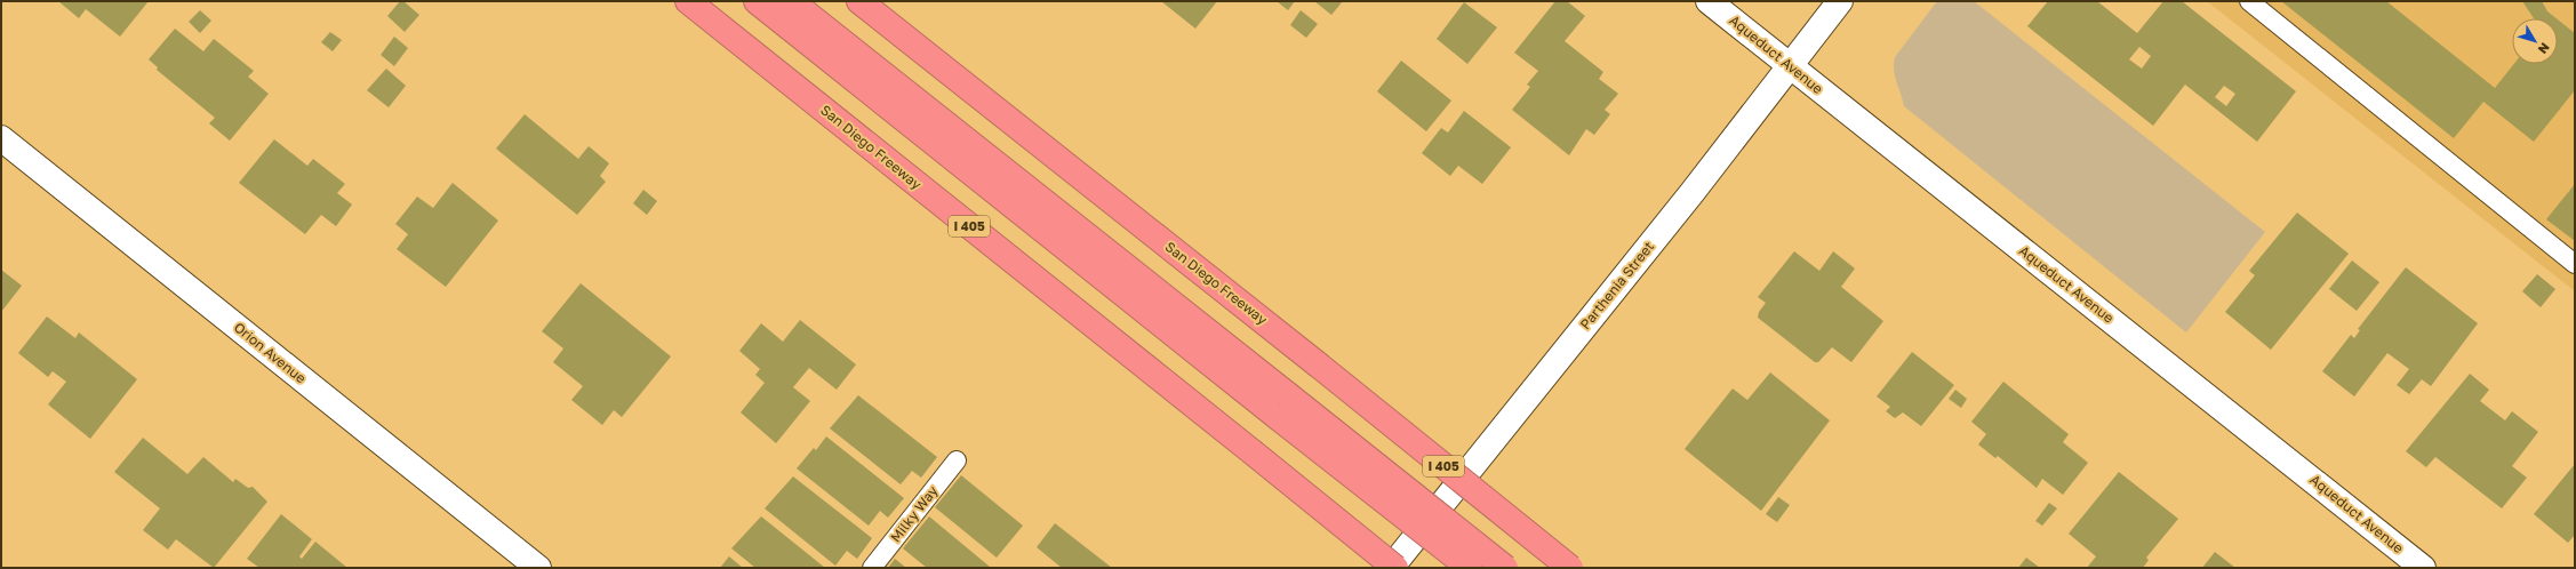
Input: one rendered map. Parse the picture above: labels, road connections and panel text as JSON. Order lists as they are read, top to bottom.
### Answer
{
  "streets": {
    "highway": ["San Diego Freeway", "I 405"],
    "street": ["Aqueduct Avenue", "Parthenia Street", "Orion Avenue"],
    "lane": ["Milky Way"]
  },
  "crossings": [
    ["Aqueduct Avenue", "Parthenia Street"]
  ],
  "north": "bottom right"
}
